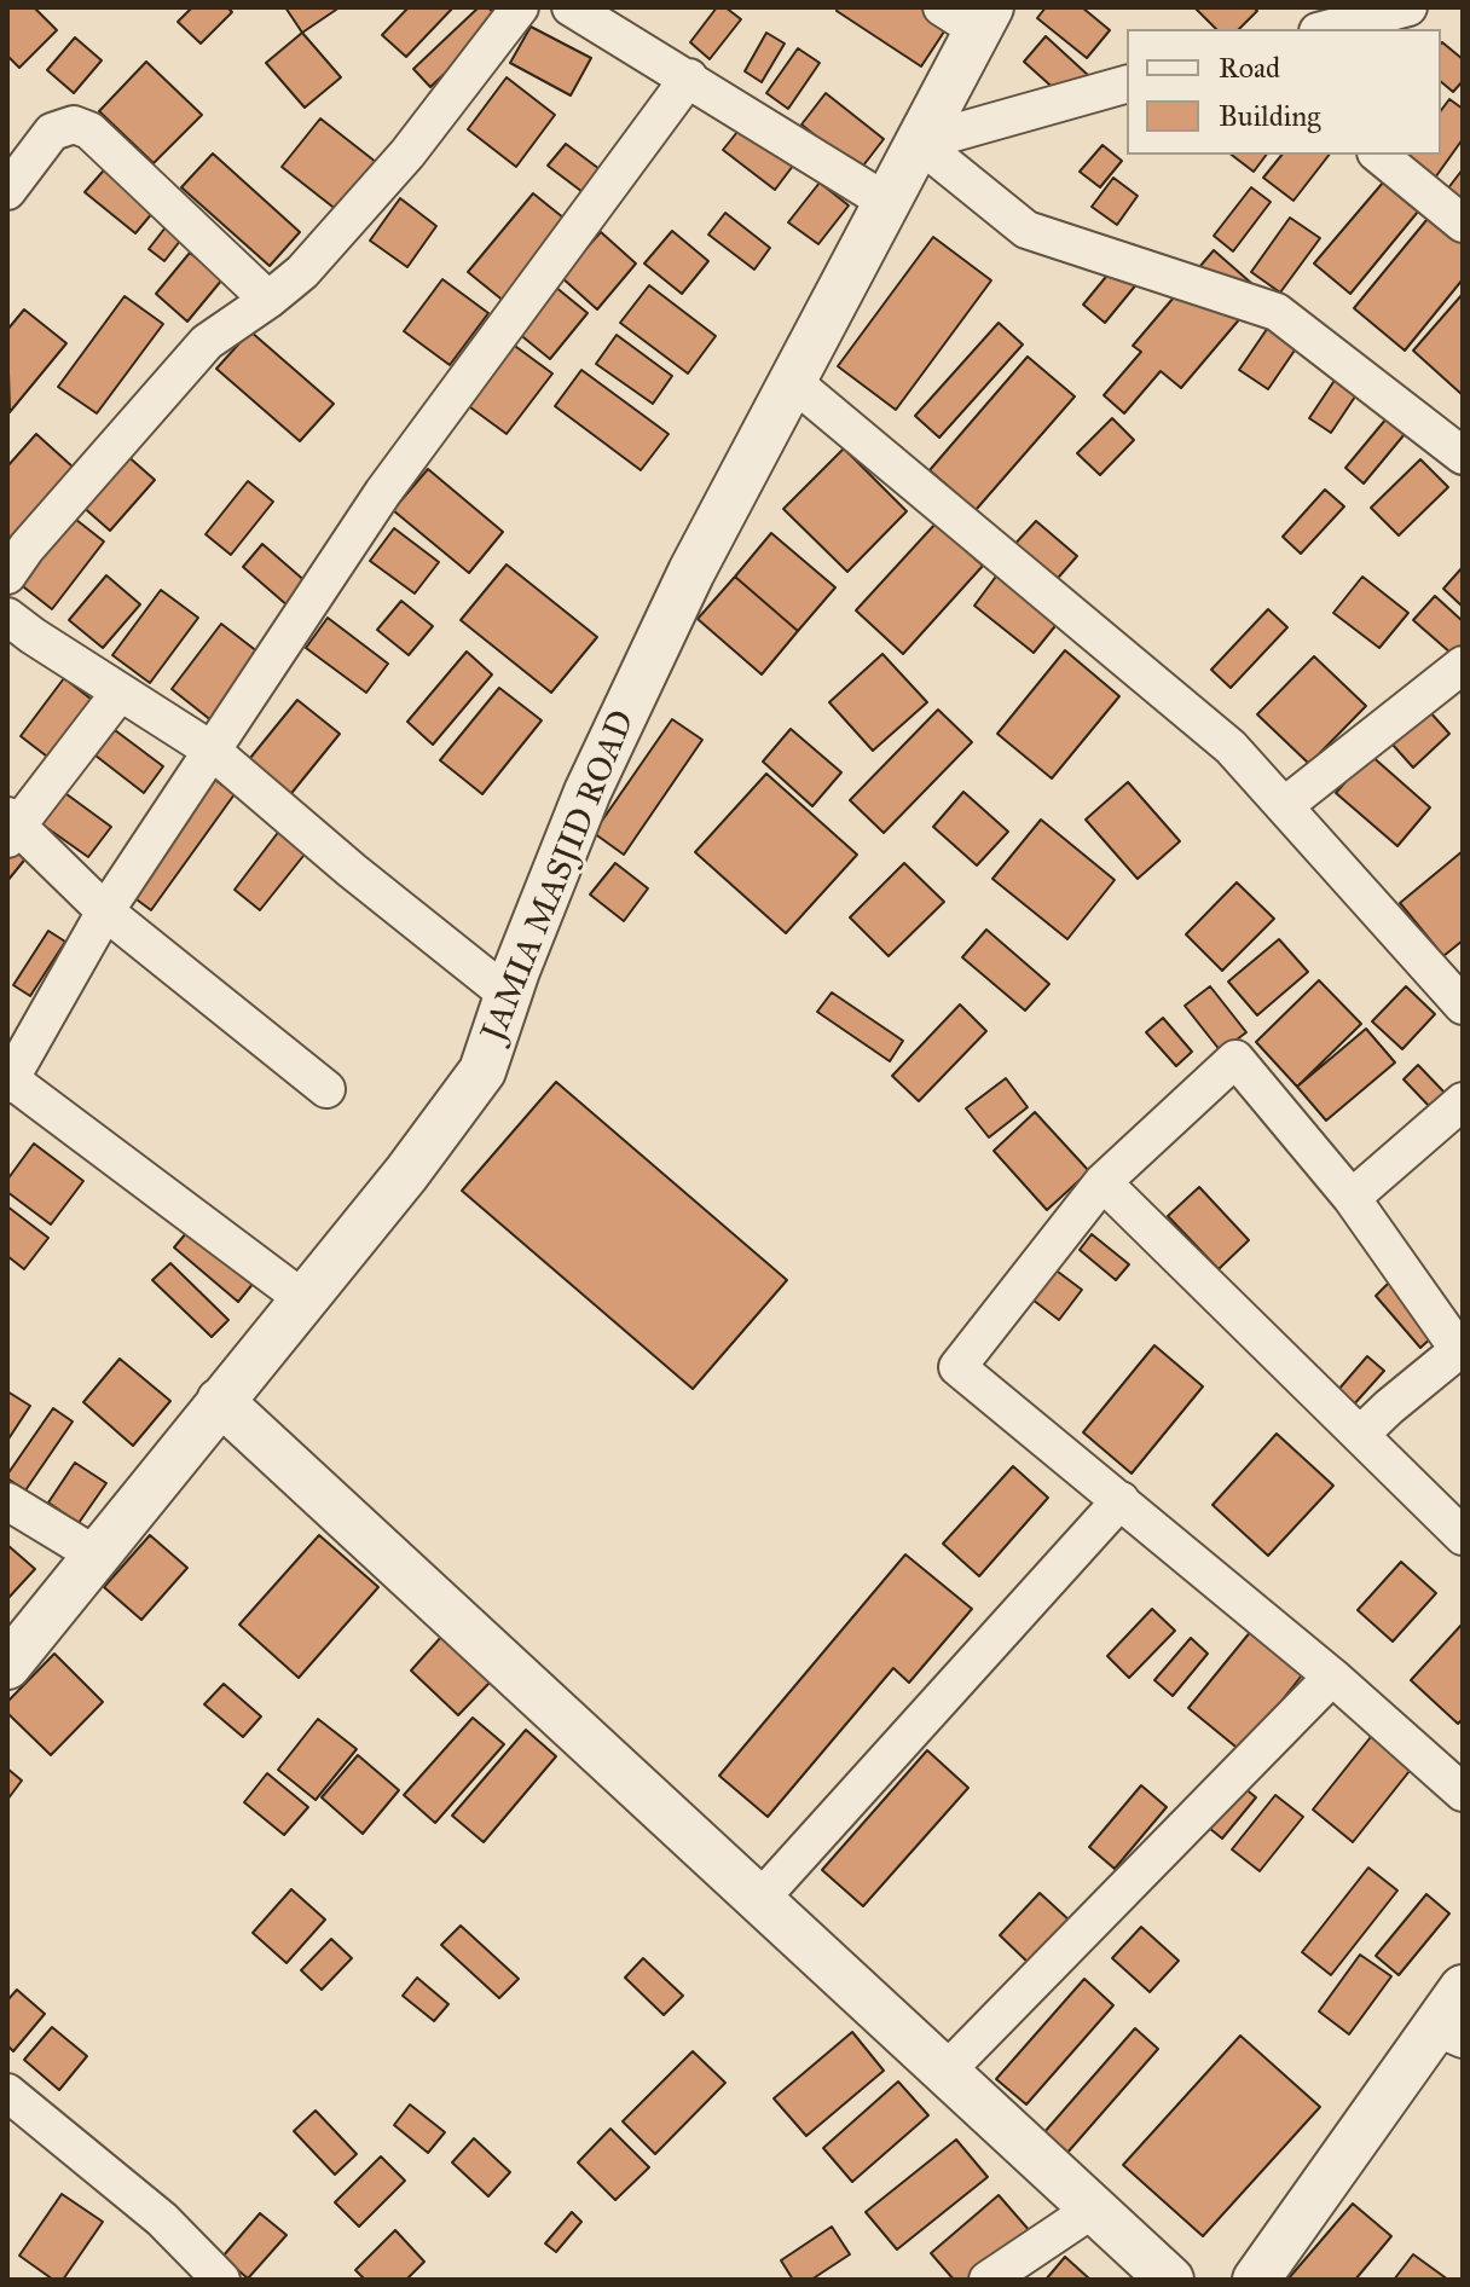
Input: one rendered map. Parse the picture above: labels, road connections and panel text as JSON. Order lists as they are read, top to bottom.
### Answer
{
  "streets": {
    "street": ["JAMIA MASJID ROAD"]
  },
  "legend": ["Road", "Building"]
}
